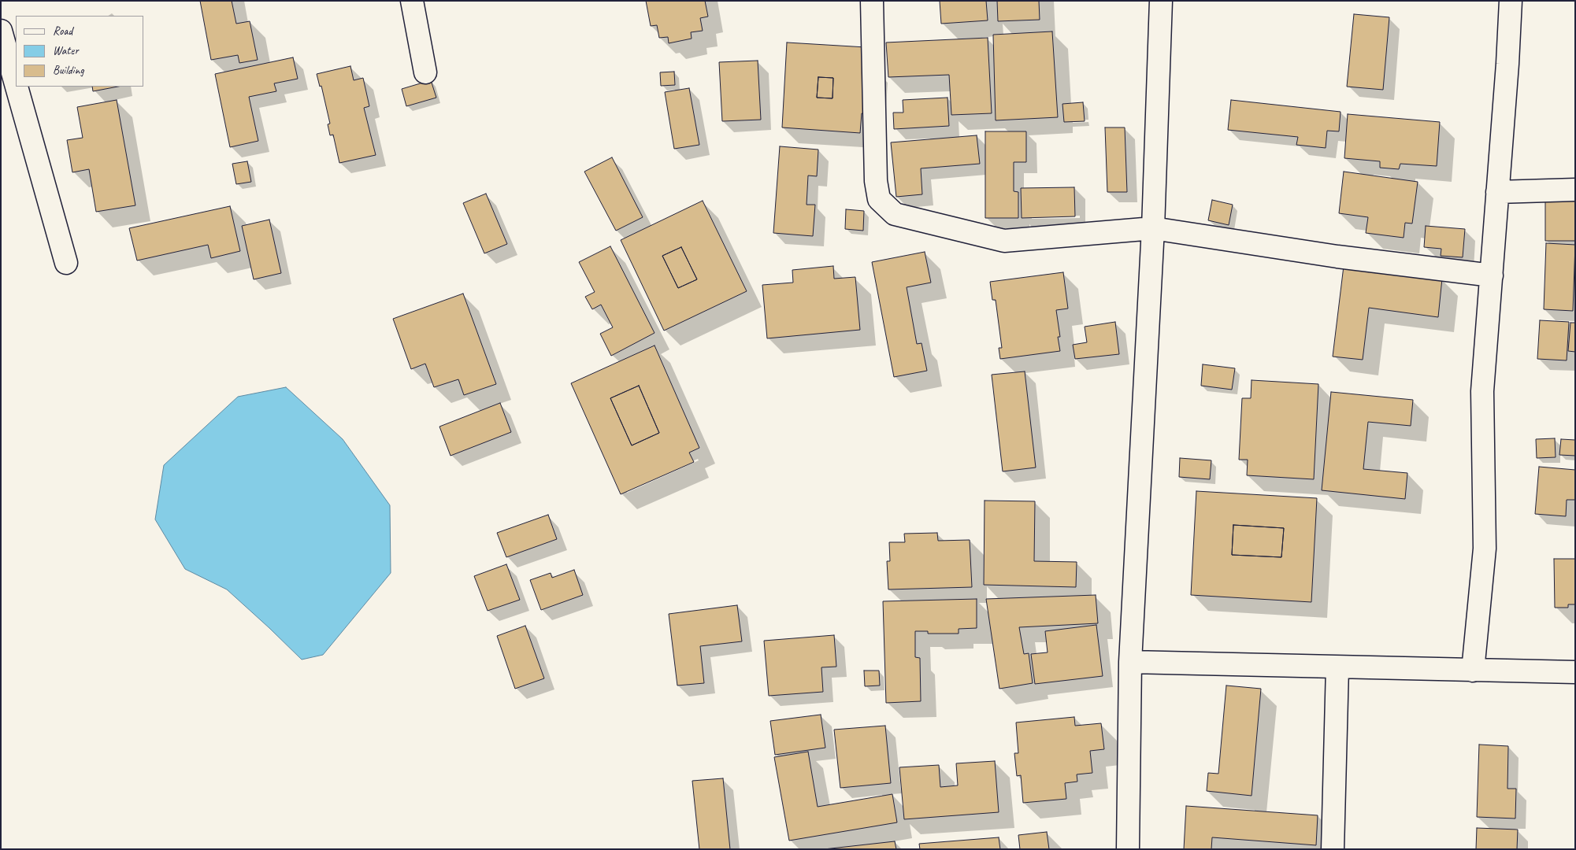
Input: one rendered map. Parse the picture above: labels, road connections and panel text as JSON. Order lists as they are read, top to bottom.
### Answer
{
  "legend": ["Road", "Water", "Building"]
}
